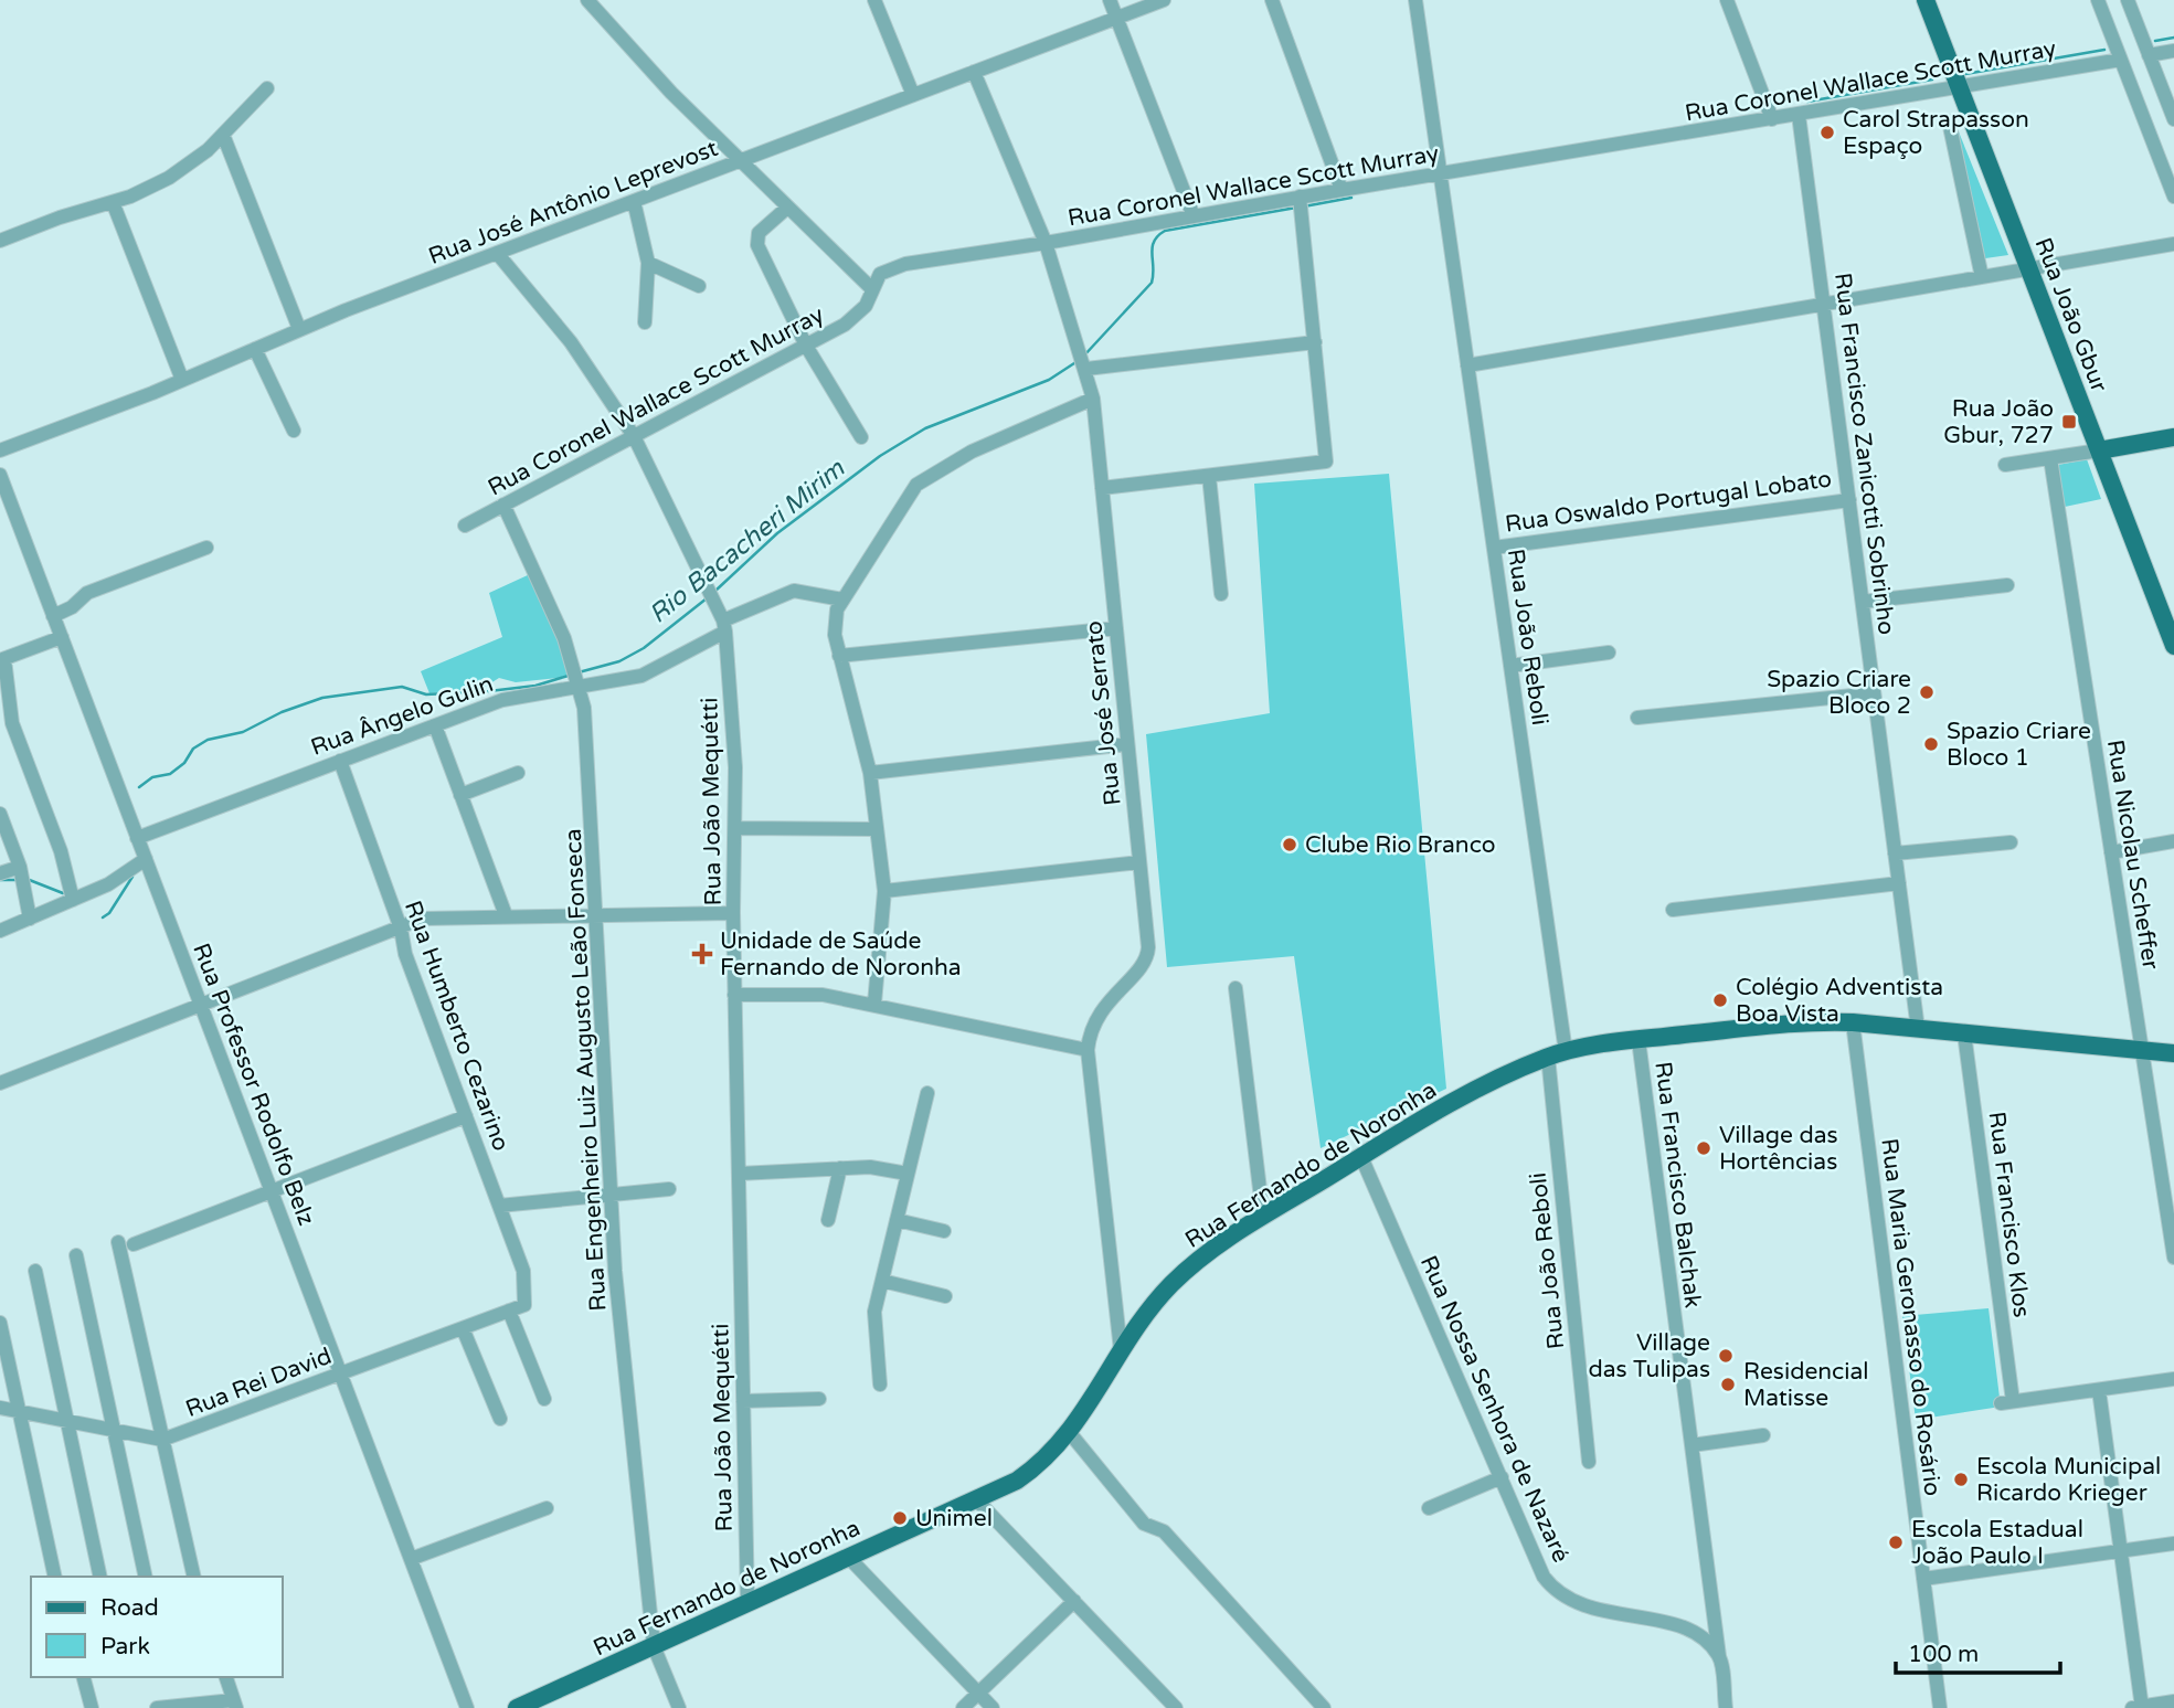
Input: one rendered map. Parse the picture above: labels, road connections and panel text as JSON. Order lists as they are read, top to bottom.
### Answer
{
  "streets": {
    "main road": ["Rua João Gbur", "Rua Fernando de Noronha"],
    "street": [
      "Rua Coronel Wallace Scott Murray",
      "Rua José Antônio Leprevost",
      "Rua Francisco Zanicotti Sobrinho",
      "Rua Oswaldo Portugal Lobato",
      "Rua João Reboli",
      "Rua José Serrato",
      "Rua Ângelo Gulin",
      "Rua João Mequétti",
      "Rua Nicolau Scheffer",
      "Rua Humberto Cezarino",
      "Rua Engenheiro Luiz Augusto Leão Fonseca",
      "Rua Professor Rodolfo Belz",
      "Rua Francisco Balchak",
      "Rua Francisco Klos",
      "Rua Maria Geronasso do Rosário",
      "Rua Rei David",
      "Rua Nossa Senhora de Nazaré"
    ]
  },
  "crossings": [
    ["Rua Coronel Wallace Scott Murray", "Rua João Gbur"],
    ["Rua Coronel Wallace Scott Murray", "Rua Francisco Zanicotti Sobrinho"],
    ["Rua Coronel Wallace Scott Murray", "Rua João Reboli"],
    ["Rua Coronel Wallace Scott Murray", "Rua José Serrato"],
    ["Rua Coronel Wallace Scott Murray", "Rua João Mequétti"],
    ["Rua Coronel Wallace Scott Murray", "Rua Engenheiro Luiz Augusto Leão Fonseca"],
    ["Rua José Antônio Leprevost", "Rua José Serrato"],
    ["Rua José Antônio Leprevost", "Rua João Mequétti"],
    ["Rua Francisco Zanicotti Sobrinho", "Rua Oswaldo Portugal Lobato"],
    ["Rua Francisco Zanicotti Sobrinho", "Rua Fernando de Noronha"],
    ["Rua Oswaldo Portugal Lobato", "Rua João Reboli"],
    ["Rua João Reboli", "Rua Fernando de Noronha"],
    ["Rua José Serrato", "Rua Fernando de Noronha"],
    ["Rua Ângelo Gulin", "Rua João Mequétti"],
    ["Rua Ângelo Gulin", "Rua Humberto Cezarino"],
    ["Rua Ângelo Gulin", "Rua Engenheiro Luiz Augusto Leão Fonseca"],
    ["Rua Ângelo Gulin", "Rua Professor Rodolfo Belz"],
    ["Rua João Mequétti", "Rua Fernando de Noronha"],
    ["Rua Nicolau Scheffer", "Rua Fernando de Noronha"],
    ["Rua Humberto Cezarino", "Rua Rei David"],
    ["Rua Engenheiro Luiz Augusto Leão Fonseca", "Rua Fernando de Noronha"],
    ["Rua Professor Rodolfo Belz", "Rua Rei David"],
    ["Rua Fernando de Noronha", "Rua Francisco Balchak"],
    ["Rua Fernando de Noronha", "Rua Francisco Klos"],
    ["Rua Fernando de Noronha", "Rua Maria Geronasso do Rosário"],
    ["Rua Fernando de Noronha", "Rua Nossa Senhora de Nazaré"],
    ["Rua Francisco Balchak", "Rua Nossa Senhora de Nazaré"]
  ],
  "water": ["Rio Bacacheri Mirim"],
  "places": {
    "other": [
      "Carol Strapasson Espaço",
      "Spazio Criare Bloco 2",
      "Spazio Criare Bloco 1",
      "Clube Rio Branco",
      "Colégio Adventista Boa Vista",
      "Village das Hortências",
      "Village das Tulipas",
      "Residencial Matisse",
      "Escola Municipal Ricardo Krieger",
      "Unimel",
      "Escola Estadual João Paulo I"
    ],
    "transit": ["Rua João Gbur, 727"],
    "health": ["Unidade de Saúde Fernando de Noronha"]
  },
  "legend": ["Road", "Park"],
  "scale_bar": "100 m"
}
